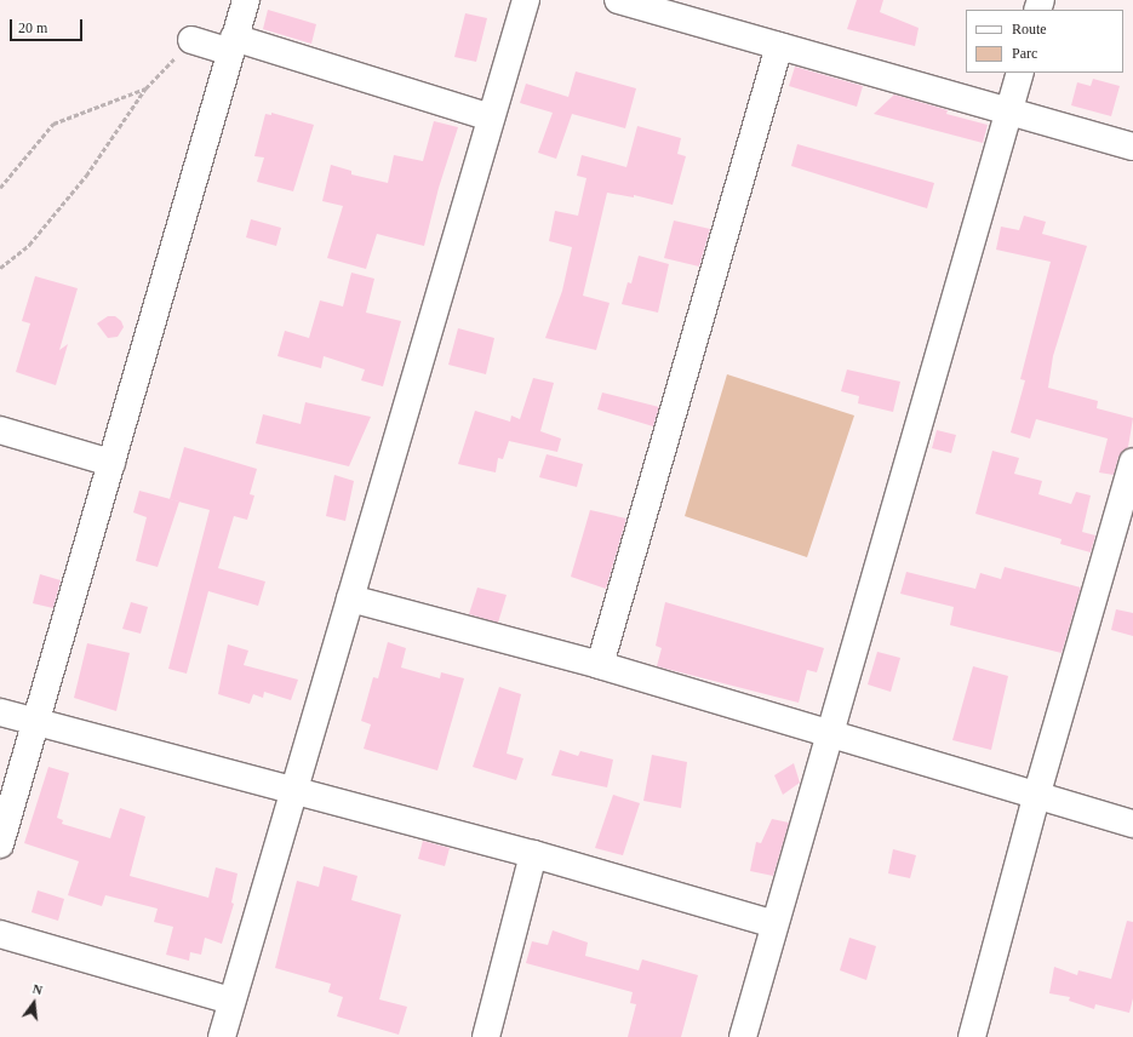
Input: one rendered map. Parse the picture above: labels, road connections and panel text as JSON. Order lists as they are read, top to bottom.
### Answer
{
  "legend": ["Route", "Parc"],
  "scale_bar": "20 m",
  "north": "top"
}
